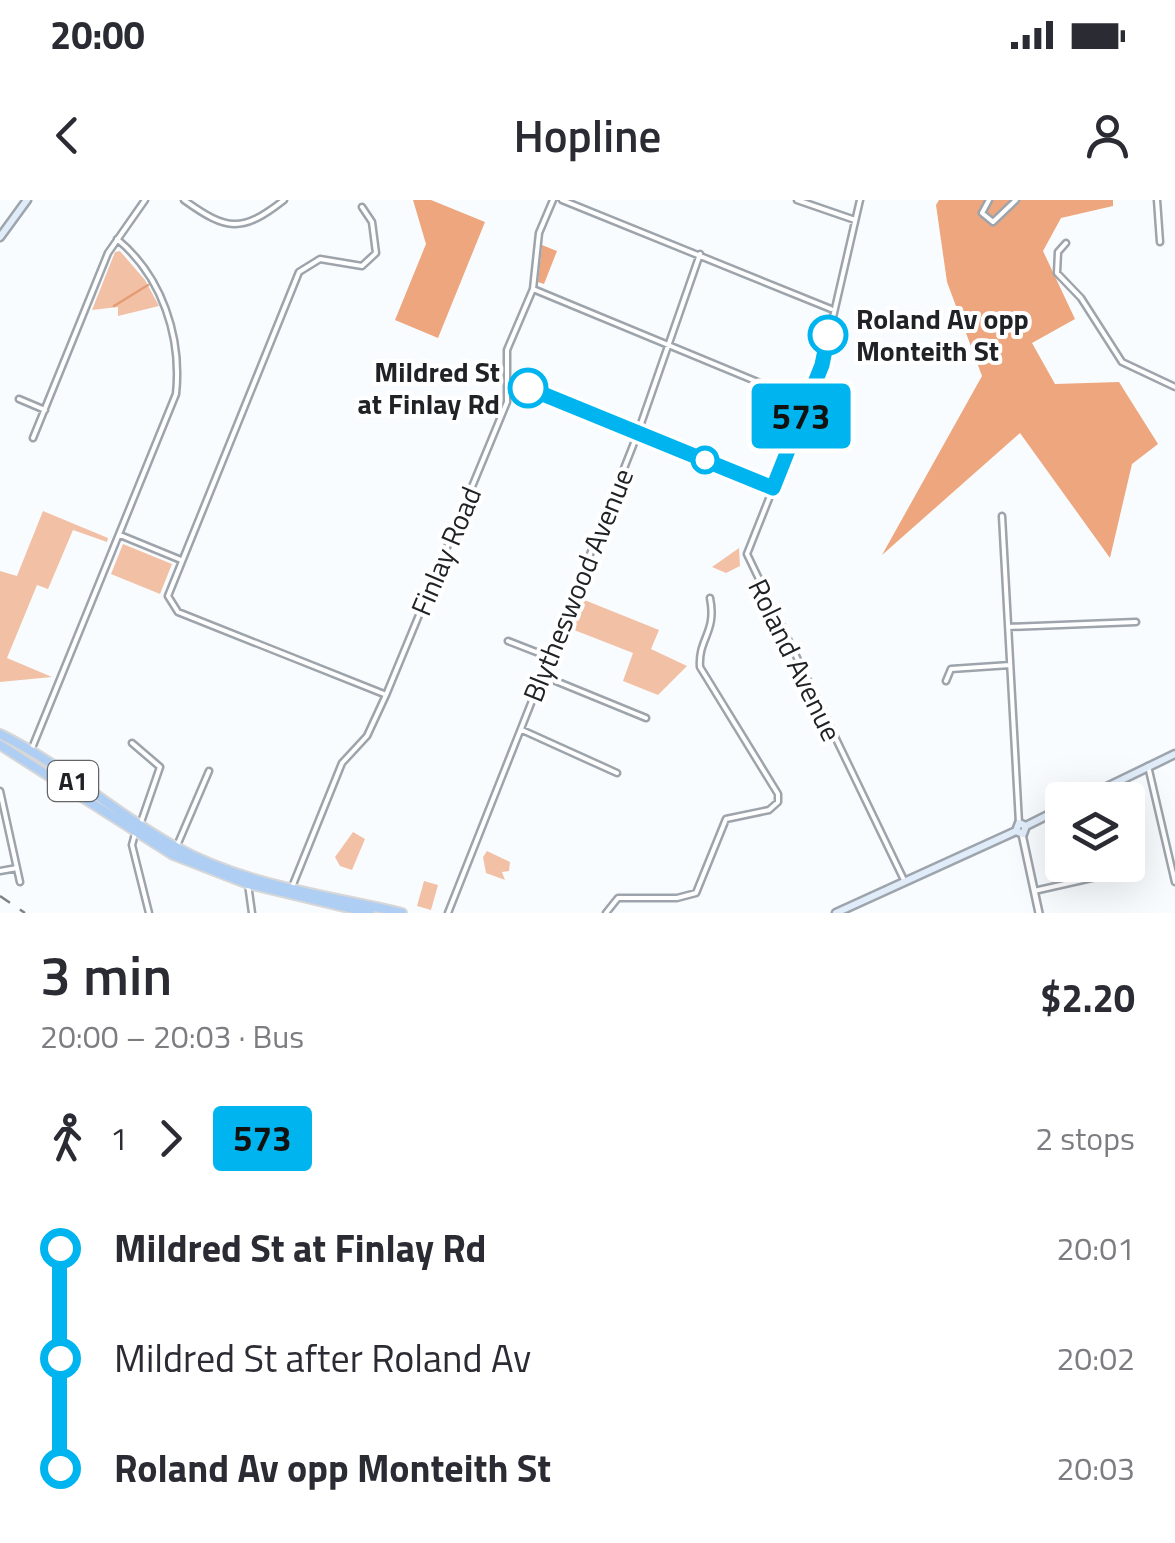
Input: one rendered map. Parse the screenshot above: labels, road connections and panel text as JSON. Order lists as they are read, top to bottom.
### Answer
{
  "streets": {
    "highway": ["A1"],
    "street": ["Finlay Road", "Blytheswood Avenue", "Roland Avenue"]
  },
  "crossings": [
    ["Finlay Road", "A1"]
  ],
  "places": ["Roland Av opp Monteith St", "Mildred St at Finlay Rd"],
  "lines": ["bus line 573"],
  "page": {
    "status": "20:00",
    "header": "Hopline",
    "on_map": "573",
    "heading": ["3 min", "20:00 – 20:03 · Bus", "$2.20"],
    "legs": ["1", "573", "2 stops"],
    "list": [
      {
        "name": "Mildred St at Finlay Rd",
        "value": "20:01"
      },
      {
        "name": "Mildred St after Roland Av",
        "value": "20:02"
      },
      {
        "name": "Roland Av opp Monteith St",
        "value": "20:03"
      }
    ]
  }
}
